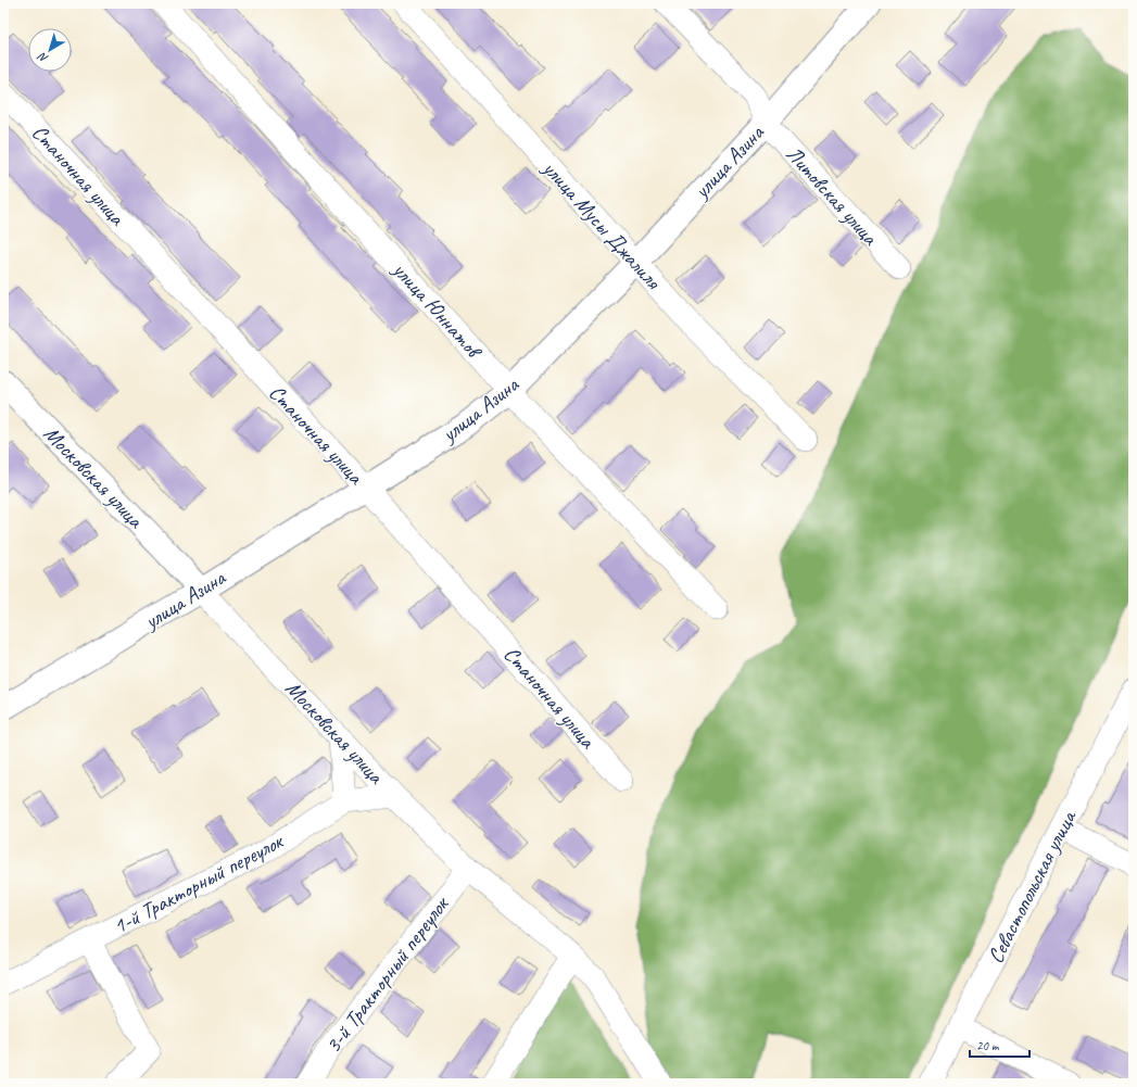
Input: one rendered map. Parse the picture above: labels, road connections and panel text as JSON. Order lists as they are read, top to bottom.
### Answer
{
  "streets": {
    "main road": ["улица Азина", "Московская улица"],
    "street": [
      "Станочная улица",
      "Литовская улица",
      "улица Мусы Джалиля",
      "улица Юннатов",
      "1-й Тракторный переулок",
      "Севастопольская улица",
      "3-й Тракторный переулок"
    ]
  },
  "crossings": [
    ["улица Азина", "Станочная улица"],
    ["улица Азина", "Литовская улица"],
    ["улица Азина", "улица Мусы Джалиля"],
    ["улица Азина", "улица Юннатов"],
    ["улица Азина", "Московская улица"],
    ["Московская улица", "1-й Тракторный переулок"],
    ["Московская улица", "3-й Тракторный переулок"]
  ],
  "scale_bar": "20 m",
  "north": "bottom left"
}
